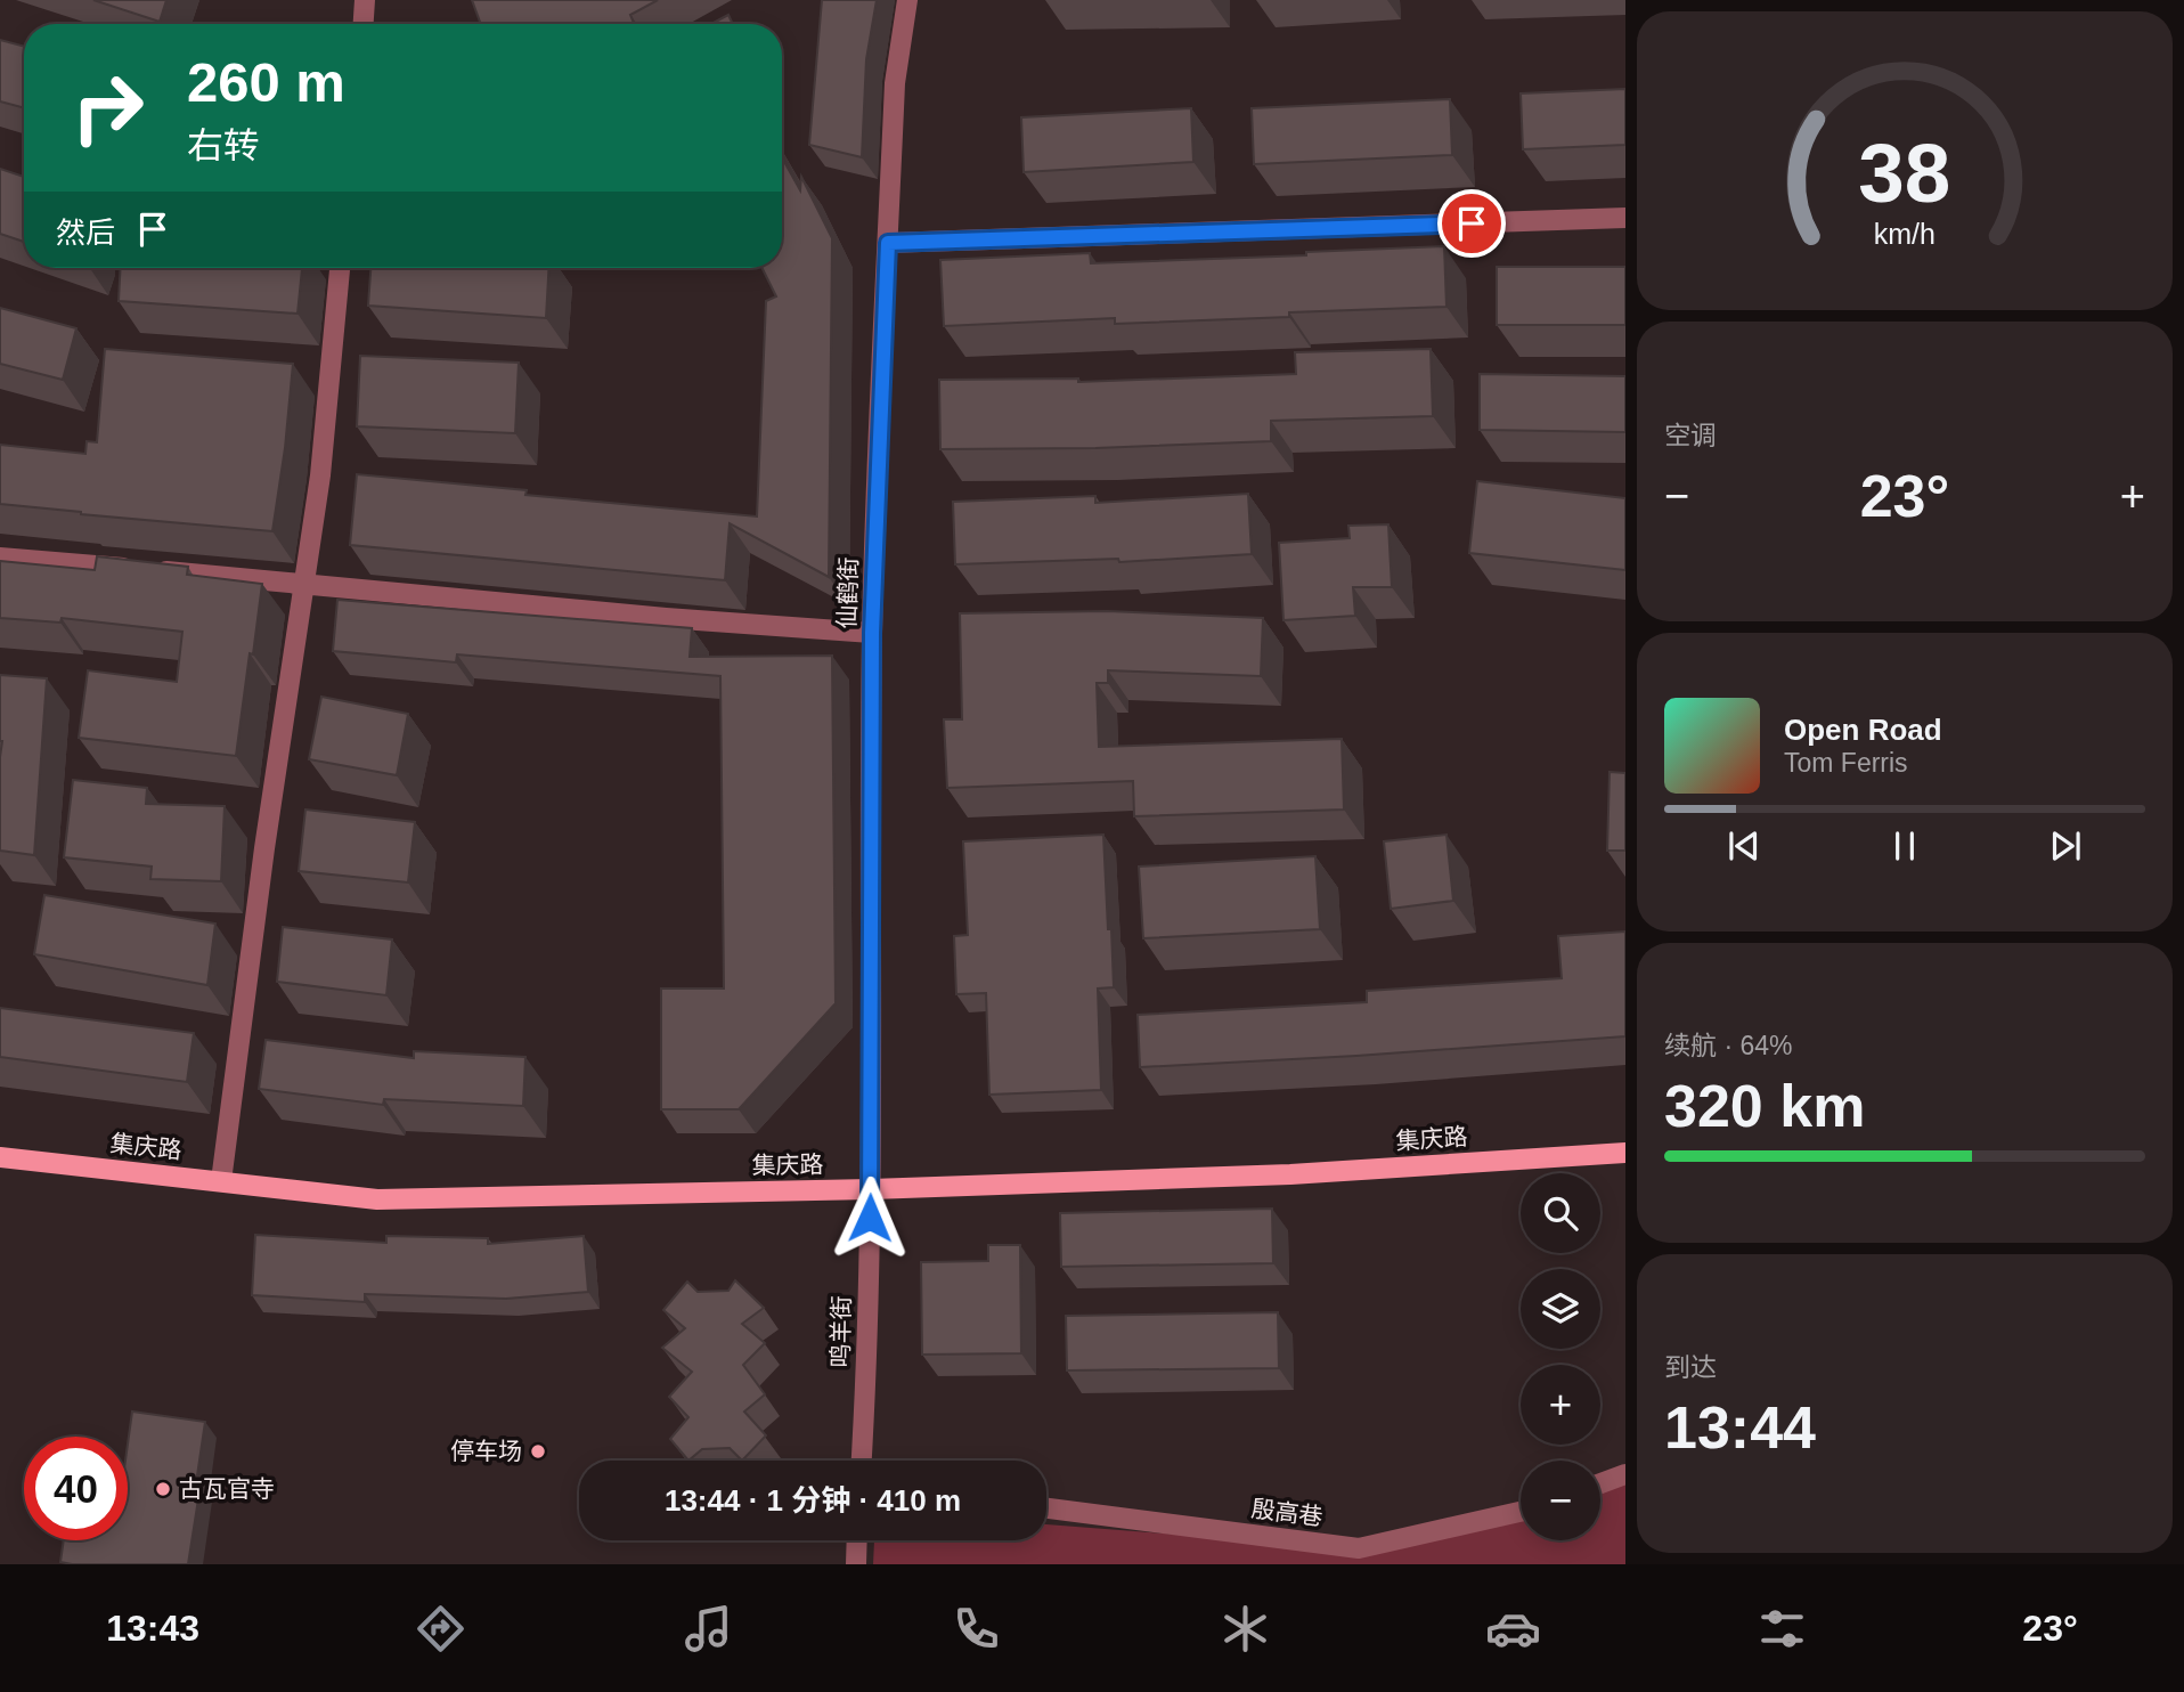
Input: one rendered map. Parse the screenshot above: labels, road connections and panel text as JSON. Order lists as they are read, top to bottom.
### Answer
{
  "streets": {
    "main road": ["集庆路"],
    "street": ["仙鹤街", "鸣羊街", "殷高巷"]
  },
  "crossings": [
    ["仙鹤街", "集庆路"],
    ["仙鹤街", "鸣羊街"],
    ["集庆路", "鸣羊街"]
  ],
  "places": ["停车场", "古瓦官寺"],
  "page": {
    "turn": ["260 m", "右转"],
    "then": "然后",
    "tile": [
      "空调",
      ["续航 · 64%", "320 km"],
      ["到达", "13:44"]
    ],
    "heat": ["−", "23°", "+"],
    "song": ["Open Road", "Tom Ferris"],
    "map_buttons": ["+", "−"],
    "limit": "40",
    "trip": "13:44 · 1 分钟 · 410 m",
    "tabs": ["13:43", "23°"],
    "gauge": ["38", "km/h"]
  }
}
